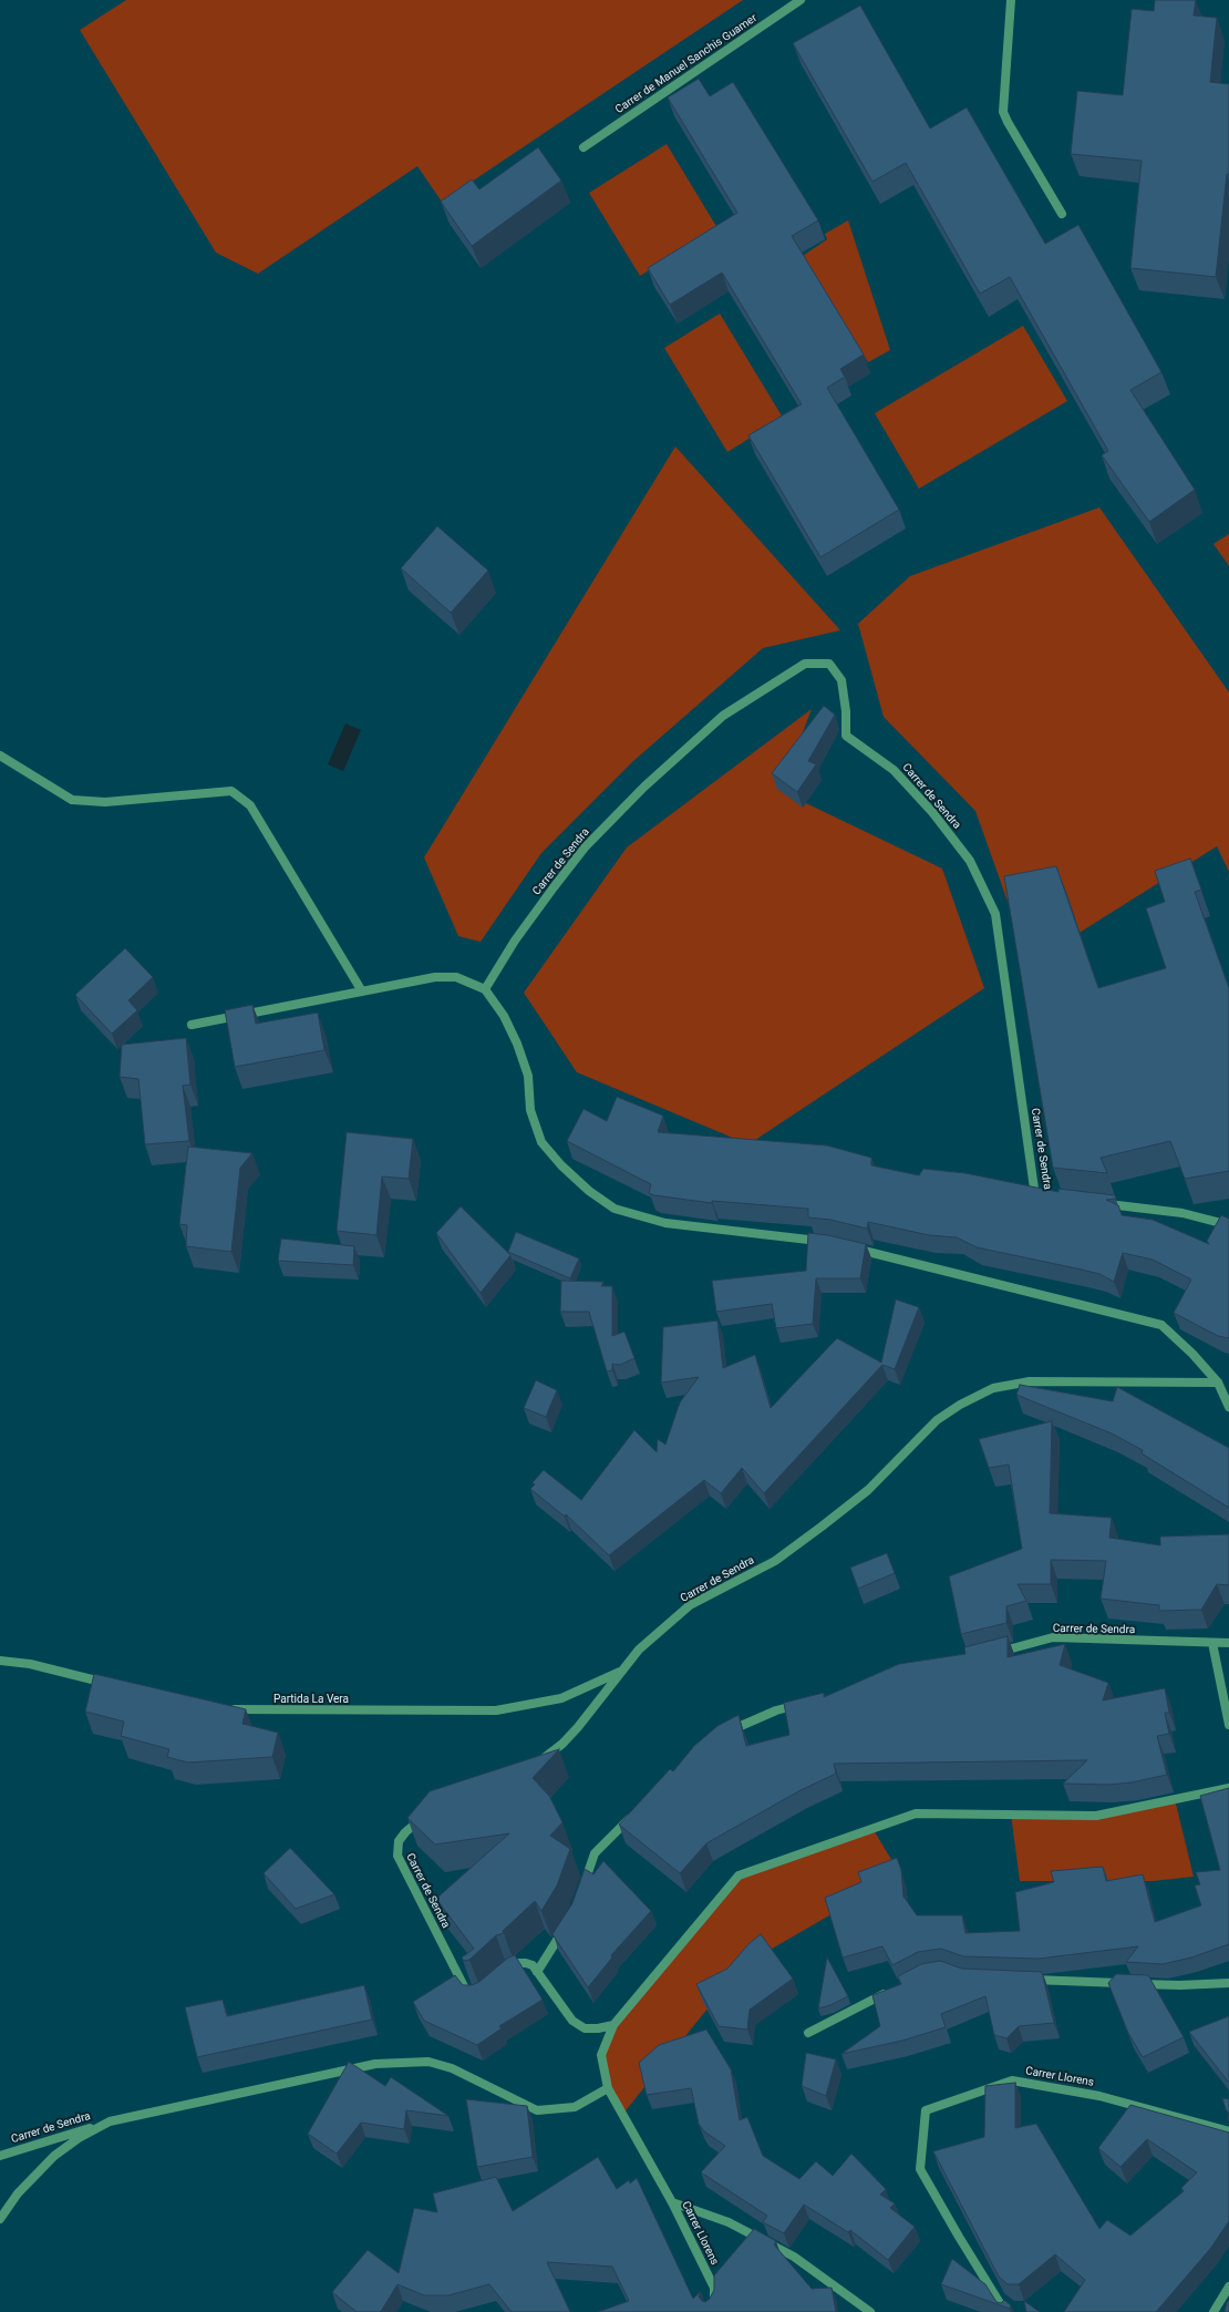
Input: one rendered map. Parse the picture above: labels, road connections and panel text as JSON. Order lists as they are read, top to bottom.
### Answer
{
  "streets": {
    "street": [
      "Carrer de Manuel Sanchis Guamer",
      "Carrer de Sendra",
      "Partida La Vera",
      "Carrer Llorens"
    ]
  },
  "crossings": [
    ["Carrer de Sendra", "Partida La Vera"]
  ]
}
